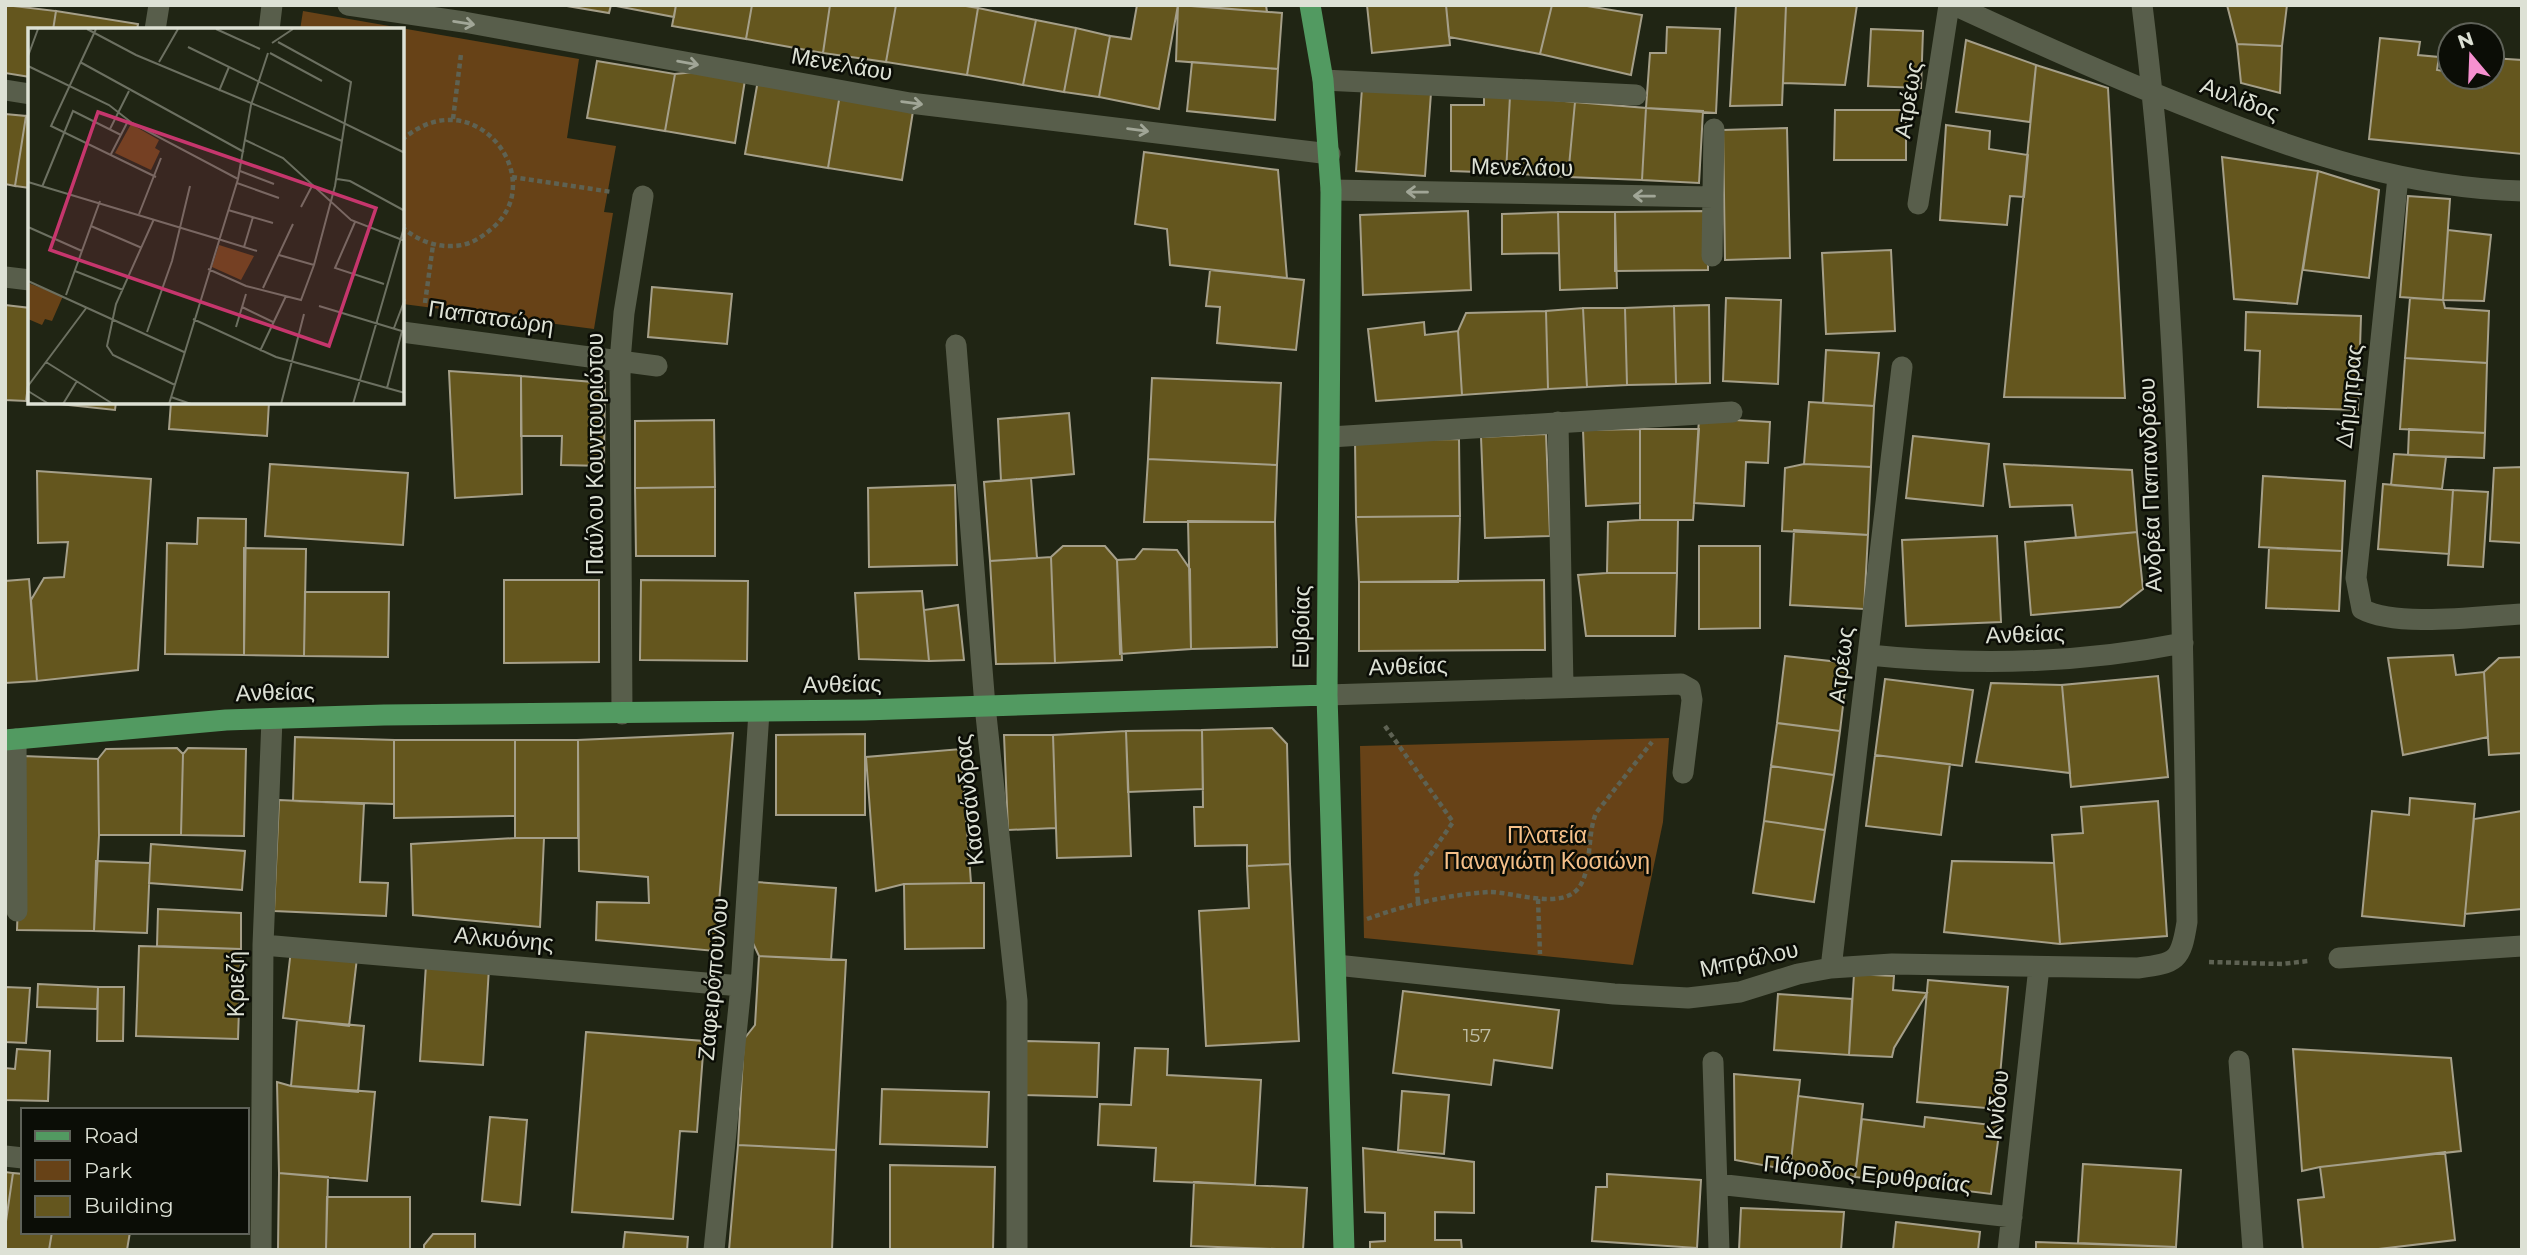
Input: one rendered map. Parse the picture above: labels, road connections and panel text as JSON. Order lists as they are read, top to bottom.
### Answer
{
  "streets": {
    "main road": ["Ευβοίας", "Ανθείας"],
    "street": [
      "Μενελάου",
      "Αυλίδος",
      "Ατρέως",
      "Παπατσώρη",
      "Δήμητρας",
      "Παύλου Κουντουριώτου",
      "Ανδρέα Παπανδρέου",
      "Κασσάνδρας",
      "Αλκυόνης",
      "Μπράλου",
      "Ζαφειρόπουλου",
      "Κριεζή",
      "Κνίδου",
      "Πάροδος Ερυθραίας"
    ]
  },
  "crossings": [
    ["Μενελάου", "Ευβοίας"],
    ["Αυλίδος", "Ατρέως"],
    ["Αυλίδος", "Δήμητρας"],
    ["Αυλίδος", "Ανδρέα Παπανδρέου"],
    ["Ατρέως", "Ανθείας"],
    ["Ατρέως", "Μπράλου"],
    ["Παπατσώρη", "Παύλου Κουντουριώτου"],
    ["Παύλου Κουντουριώτου", "Ανθείας"],
    ["Ανδρέα Παπανδρέου", "Ανθείας"],
    ["Ανδρέα Παπανδρέου", "Μπράλου"],
    ["Ευβοίας", "Ανθείας"],
    ["Ευβοίας", "Μπράλου"],
    ["Ανθείας", "Κασσάνδρας"],
    ["Ανθείας", "Ζαφειρόπουλου"],
    ["Ανθείας", "Κριεζή"],
    ["Αλκυόνης", "Ζαφειρόπουλου"],
    ["Αλκυόνης", "Κριεζή"],
    ["Μπράλου", "Κνίδου"],
    ["Κνίδου", "Πάροδος Ερυθραίας"]
  ],
  "parks": ["Πλατεία Παναγιώτη Κοσιώνη"],
  "house_numbers": ["157"],
  "legend": ["Road", "Park", "Building"],
  "north": "top"
}
